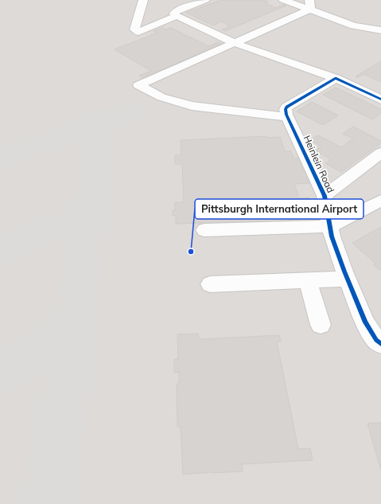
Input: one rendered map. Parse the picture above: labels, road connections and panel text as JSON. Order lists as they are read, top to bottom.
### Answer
{
  "streets": {
    "street": ["Heinlein Road"]
  },
  "places": ["Pittsburgh International Airport"]
}
